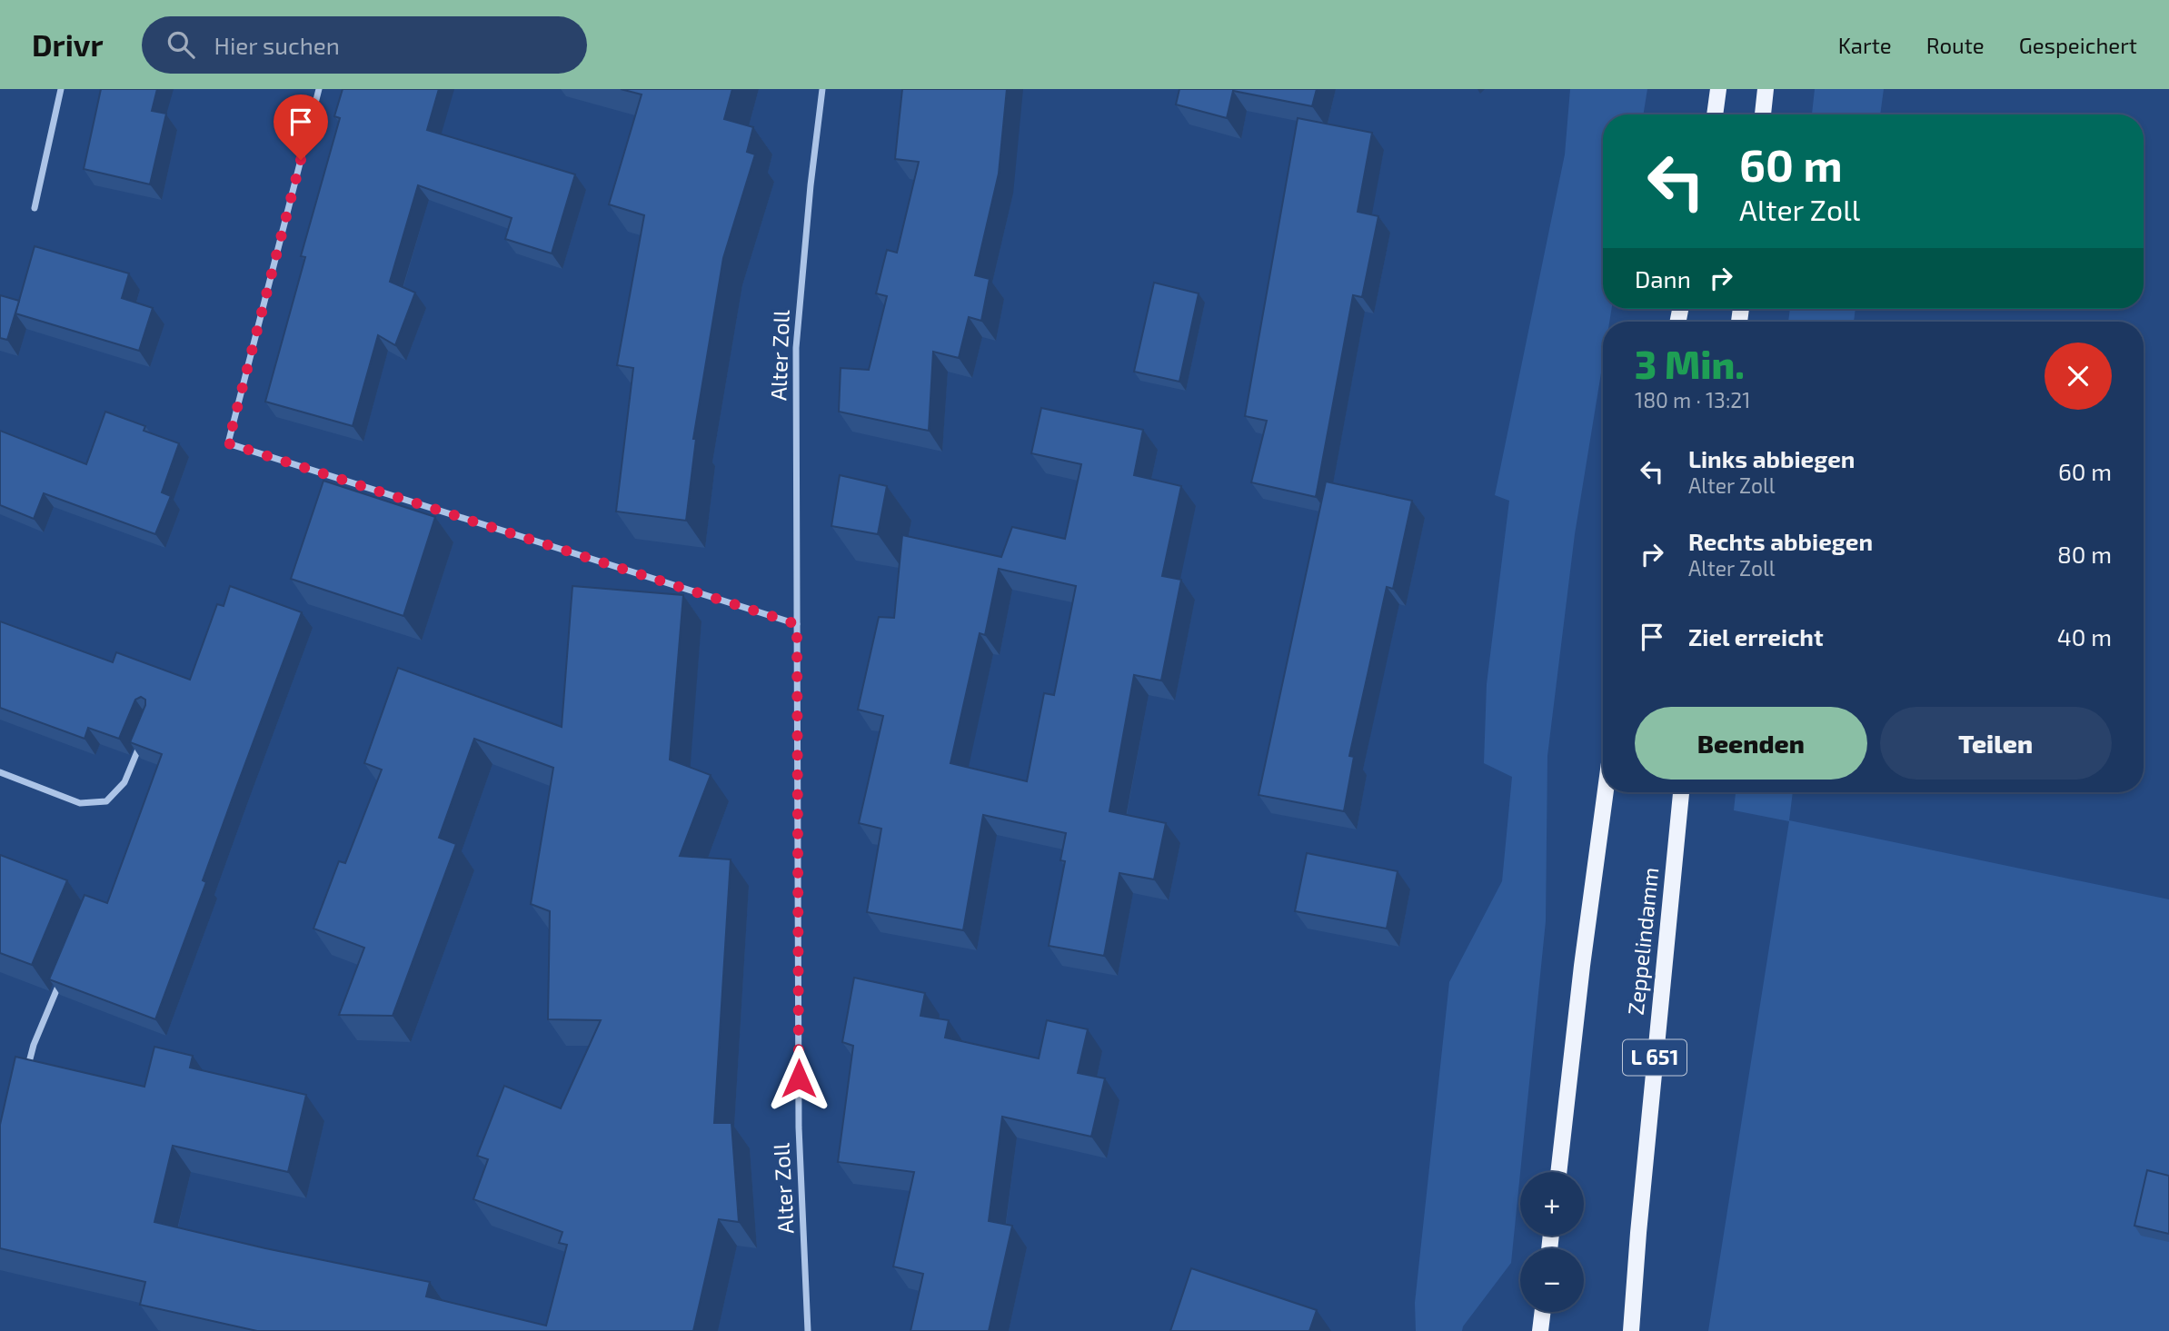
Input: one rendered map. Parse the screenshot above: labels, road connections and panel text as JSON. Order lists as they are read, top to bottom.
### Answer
{
  "streets": {
    "main road": ["Zeppelindamm", "L 651"],
    "street": ["Alter Zoll"]
  },
  "page": {
    "header": "Drivr",
    "search": "Hier suchen",
    "nav": ["Karte", "Route", "Gespeichert"],
    "turn": ["60 m", "Alter Zoll"],
    "then": "Dann",
    "heading": ["3 Min.", "180 m · 13:21"],
    "list": [
      {
        "name": "Links abbiegen",
        "note": "Alter Zoll",
        "value": "60 m"
      },
      {
        "name": "Rechts abbiegen",
        "note": "Alter Zoll",
        "value": "80 m"
      },
      {
        "name": "Ziel erreicht",
        "value": "40 m"
      }
    ],
    "buttons": ["Beenden", "Teilen"],
    "map_buttons": ["+", "−"]
  }
}
